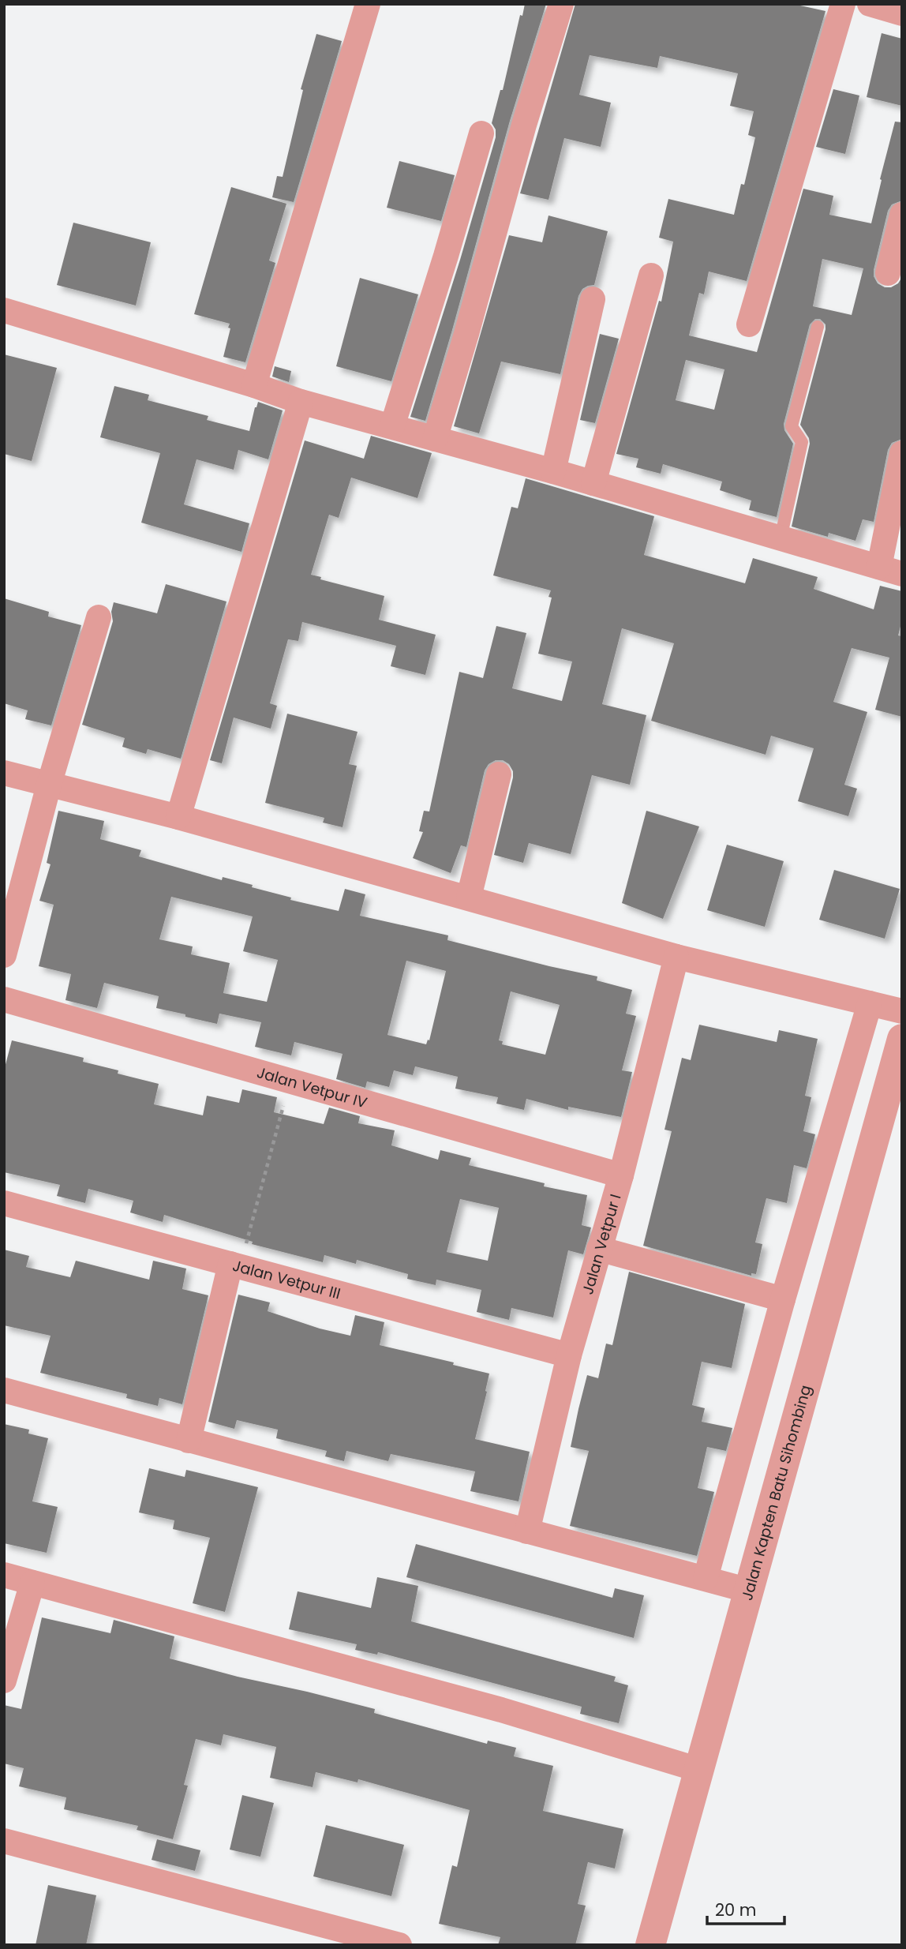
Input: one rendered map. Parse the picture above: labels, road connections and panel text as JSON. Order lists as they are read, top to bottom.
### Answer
{
  "streets": {
    "street": [
      "Jalan Vetpur IV",
      "Jalan Vetpur I",
      "Jalan Vetpur III",
      "Jalan Kapten Batu Sihombing"
    ]
  },
  "crossings": [
    ["Jalan Vetpur IV", "Jalan Vetpur I"],
    ["Jalan Vetpur I", "Jalan Vetpur III"]
  ],
  "scale_bar": "20 m"
}
